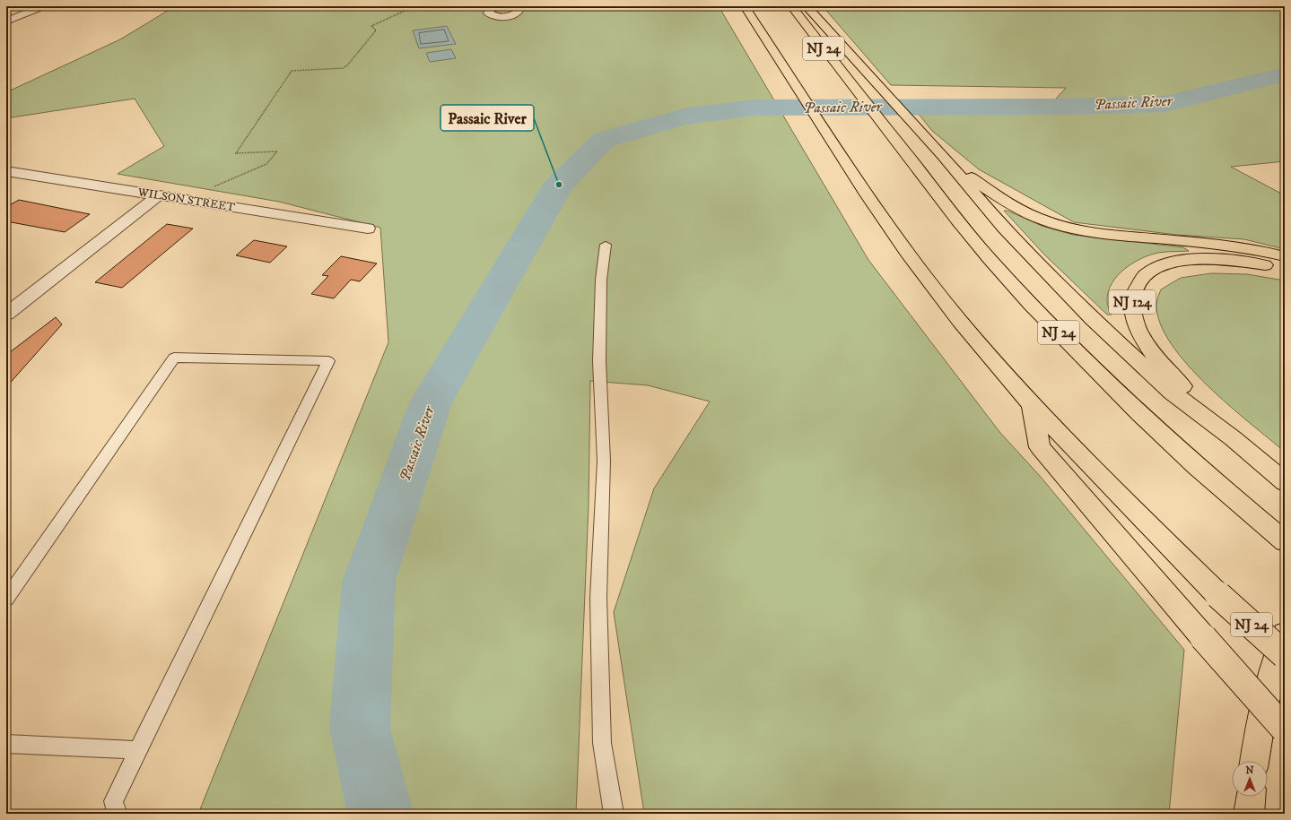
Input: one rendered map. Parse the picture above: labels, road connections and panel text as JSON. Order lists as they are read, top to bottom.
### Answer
{
  "streets": {
    "main road": ["NJ 24", "NJ 124"],
    "street": ["WILSON STREET"]
  },
  "water": ["Passaic River"],
  "places": ["Passaic River"],
  "north": "top"
}
